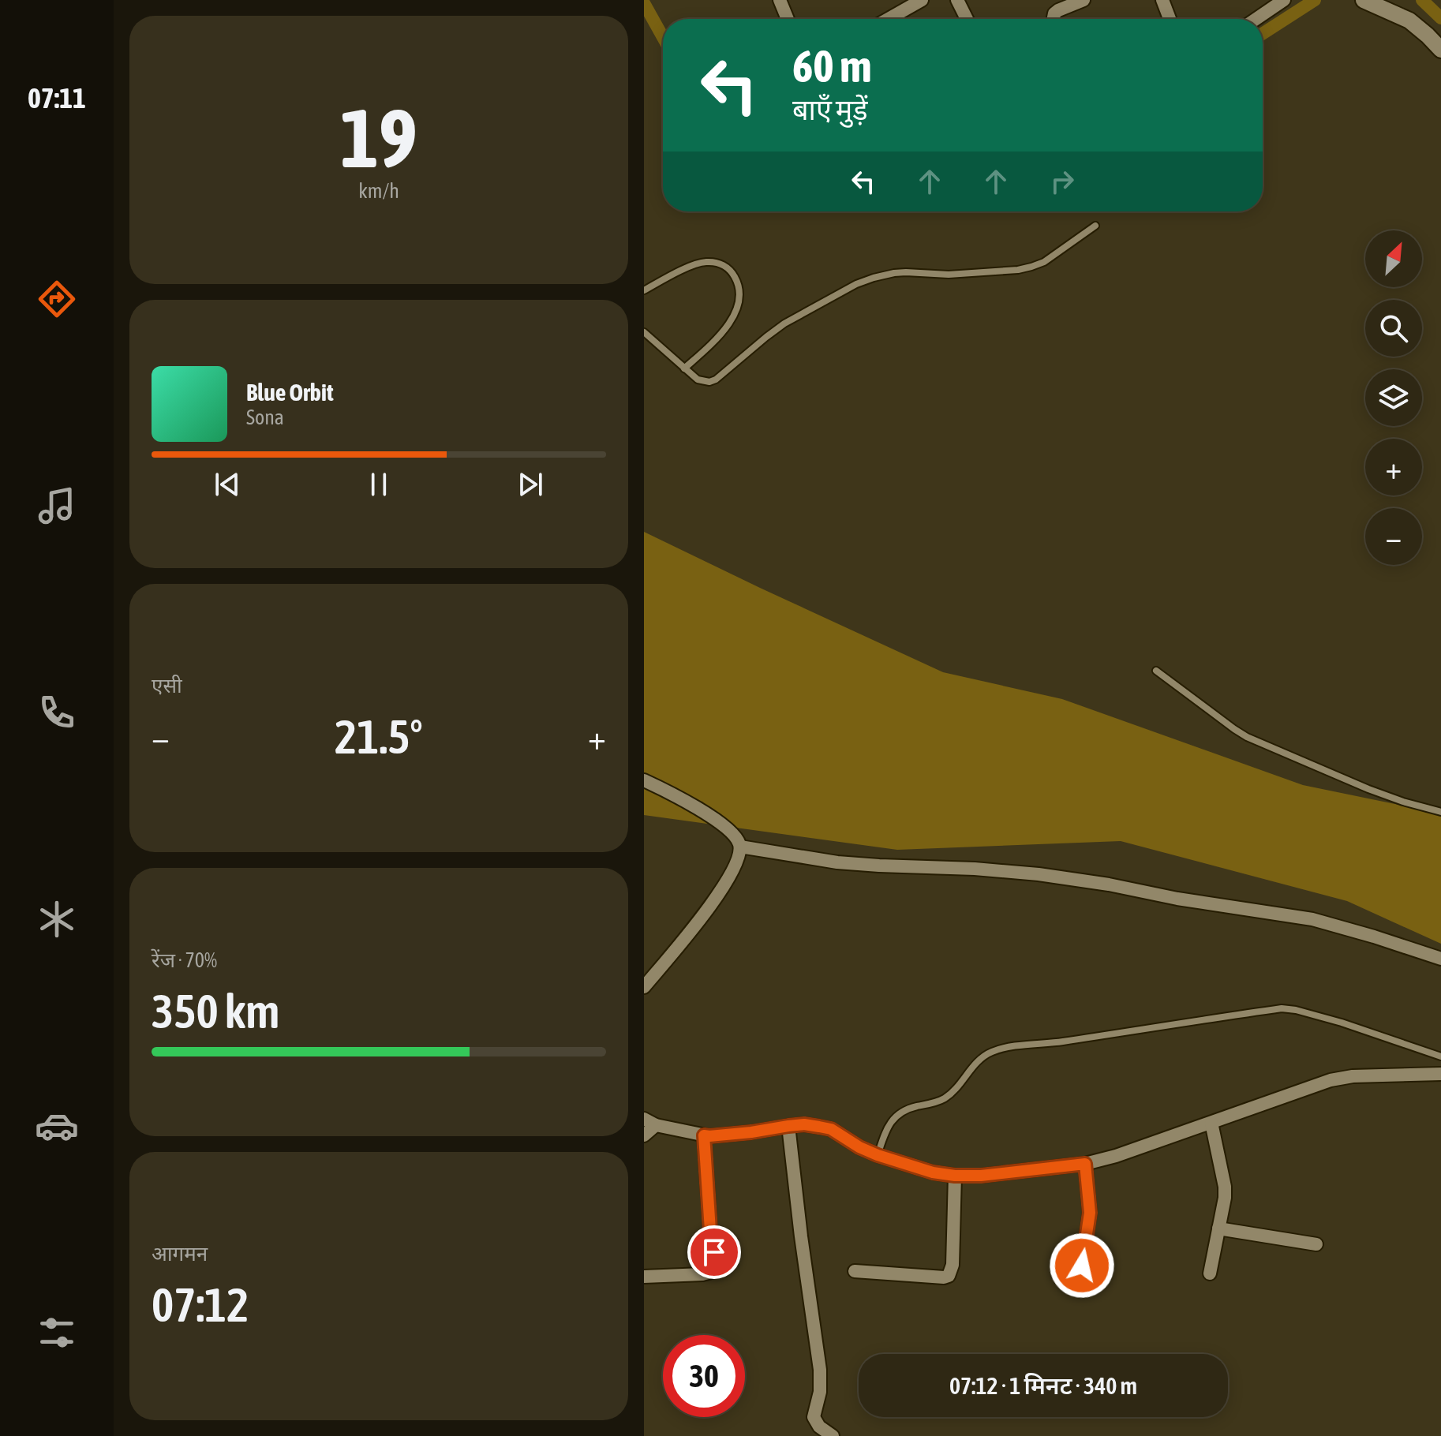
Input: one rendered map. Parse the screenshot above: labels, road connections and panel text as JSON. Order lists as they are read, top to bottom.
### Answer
{
  "north": "top right",
  "page": {
    "tabs": "07:11",
    "tile": [
      ["19", "km/h"],
      "एसी",
      ["रेंज · 70%", "350 km"],
      ["आगमन", "07:12"]
    ],
    "turn": ["60 m", "बाएँ मुड़ें"],
    "map_buttons": ["+", "−"],
    "song": ["Blue Orbit", "Sona"],
    "heat": ["−", "21.5°", "+"],
    "limit": "30",
    "trip": "07:12 · 1 मिनट · 340 m"
  }
}
